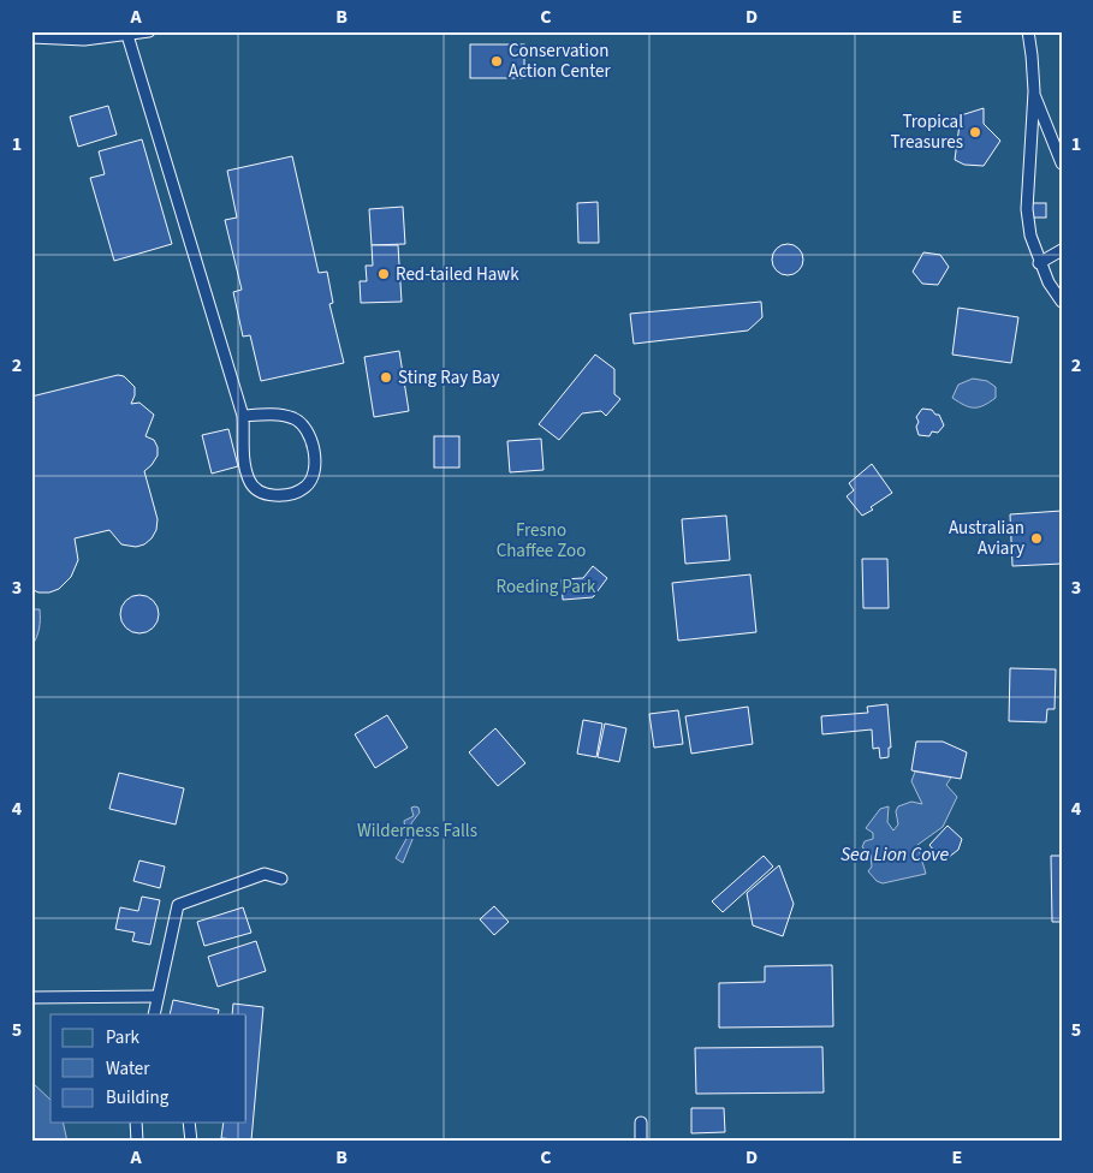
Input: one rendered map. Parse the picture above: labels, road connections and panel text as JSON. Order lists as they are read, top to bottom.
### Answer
{
  "water": ["Sea Lion Cove"],
  "parks": ["Fresno Chaffee Zoo", "Roeding Park", "Wilderness Falls"],
  "places": [
    "Conservation Action Center",
    "Tropical Treasures",
    "Red-tailed Hawk",
    "Sting Ray Bay",
    "Australian Aviary"
  ],
  "legend": ["Park", "Water", "Building"],
  "grid": {
    "columns": [
      "A",
      "B",
      "C",
      "D",
      "E"
    ],
    "rows": [
      "1",
      "2",
      "3",
      "4",
      "5"
    ]
  }
}
